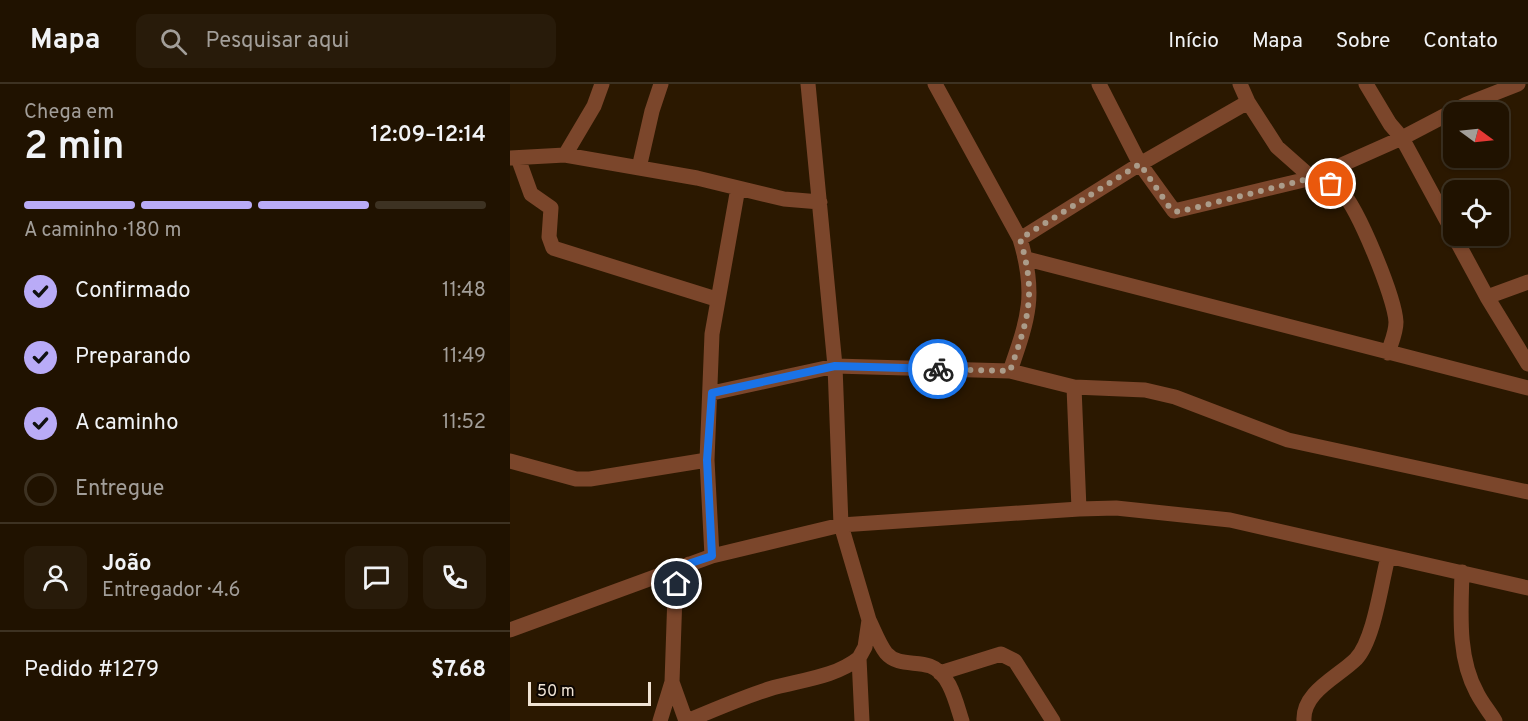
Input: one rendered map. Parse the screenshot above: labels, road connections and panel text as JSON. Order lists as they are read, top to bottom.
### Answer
{
  "scale_bar": "50 m",
  "north": "right",
  "page": {
    "header": "Mapa",
    "search": "Pesquisar aqui",
    "nav": [
      "Início",
      "Mapa",
      "Sobre",
      "Contato"
    ],
    "heading": ["2 min", "Chega em", "12:09–12:14"],
    "panel": [
      "João",
      "Entregador · 4.6",
      "Pedido #1279",
      "$7.68"
    ],
    "bar": "A caminho · 180 m",
    "list": [
      ["Confirmado", "11:48"],
      ["Preparando", "11:49"],
      ["A caminho", "11:52"],
      "Entregue"
    ],
    "scale": "50 m"
  }
}
